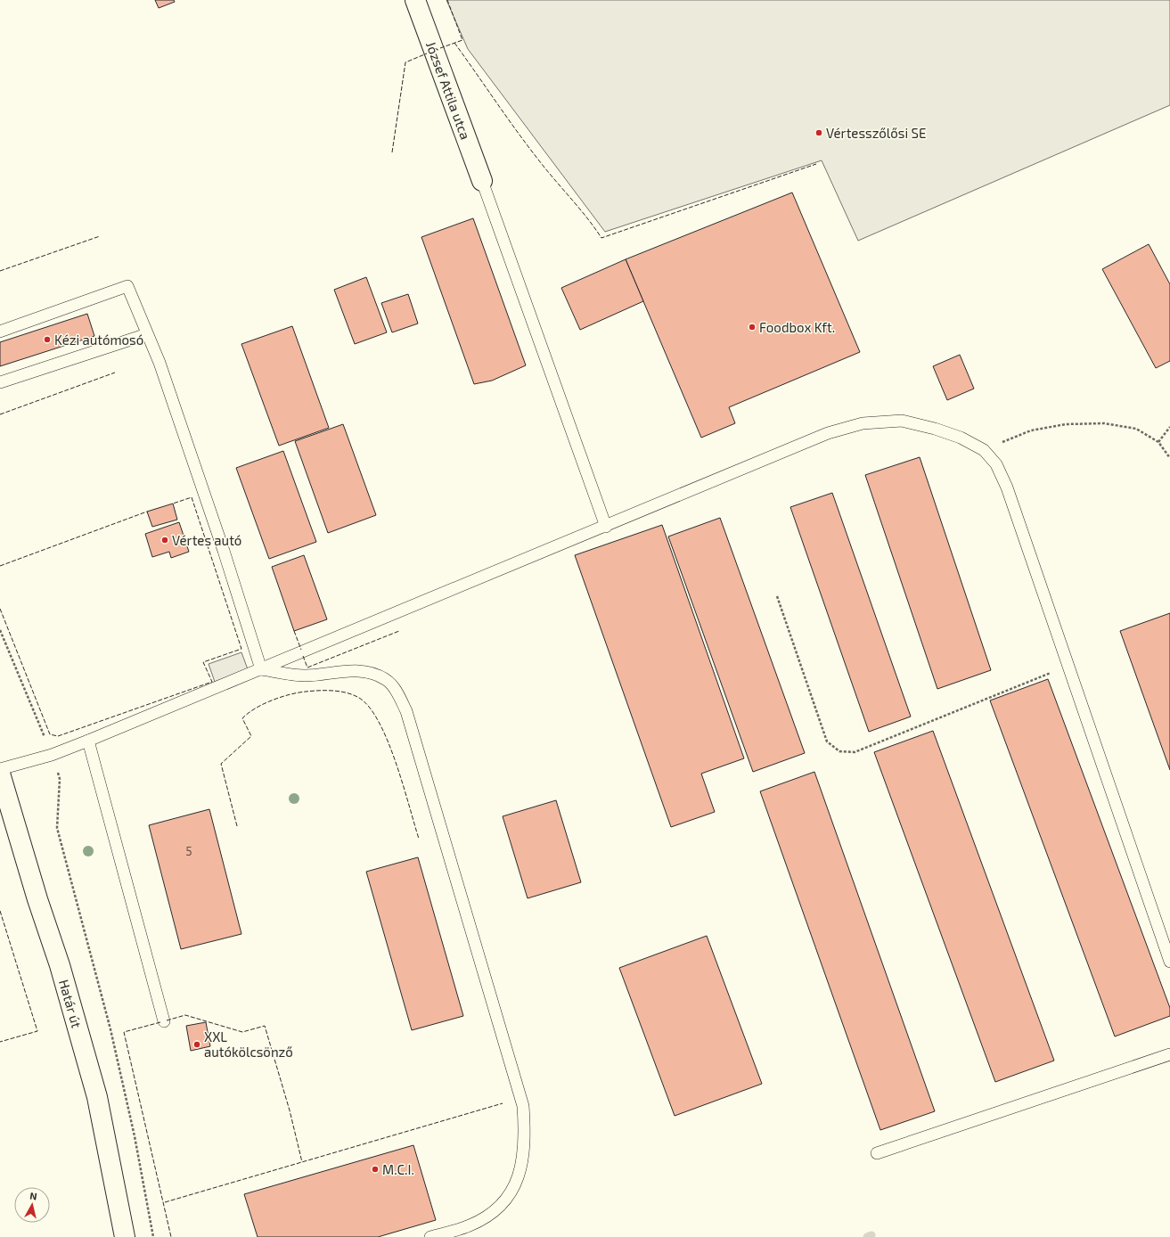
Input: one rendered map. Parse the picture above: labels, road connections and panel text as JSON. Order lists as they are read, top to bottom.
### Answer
{
  "streets": {
    "main road": ["József Attila utca", "Határ út"]
  },
  "places": [
    "Vértesszőlősi SE",
    "Foodbox Kft.",
    "Kézi autómosó",
    "Vértes autó",
    "XXL autókölcsönző",
    "M.C.I."
  ],
  "house_numbers": ["5"],
  "north": "top"
}
